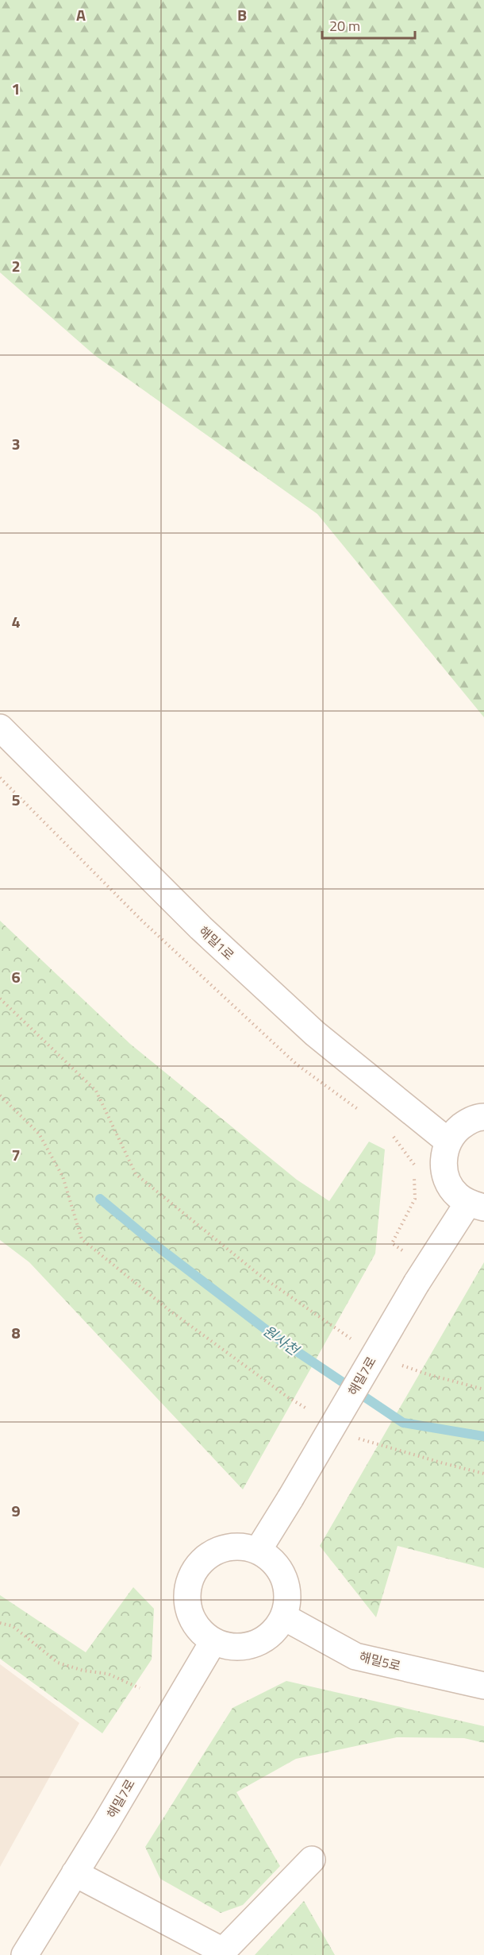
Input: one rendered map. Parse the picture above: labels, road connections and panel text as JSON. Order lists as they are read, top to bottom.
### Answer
{
  "streets": {
    "street": ["해밀1로", "해밀7로", "해밀5로"]
  },
  "crossings": [
    ["해밀7로", "해밀5로"]
  ],
  "water": ["원사천"],
  "scale_bar": "20 m",
  "grid": {
    "columns": ["A", "B"],
    "rows": [
      "1",
      "2",
      "3",
      "4",
      "5",
      "6",
      "7",
      "8",
      "9"
    ]
  }
}
